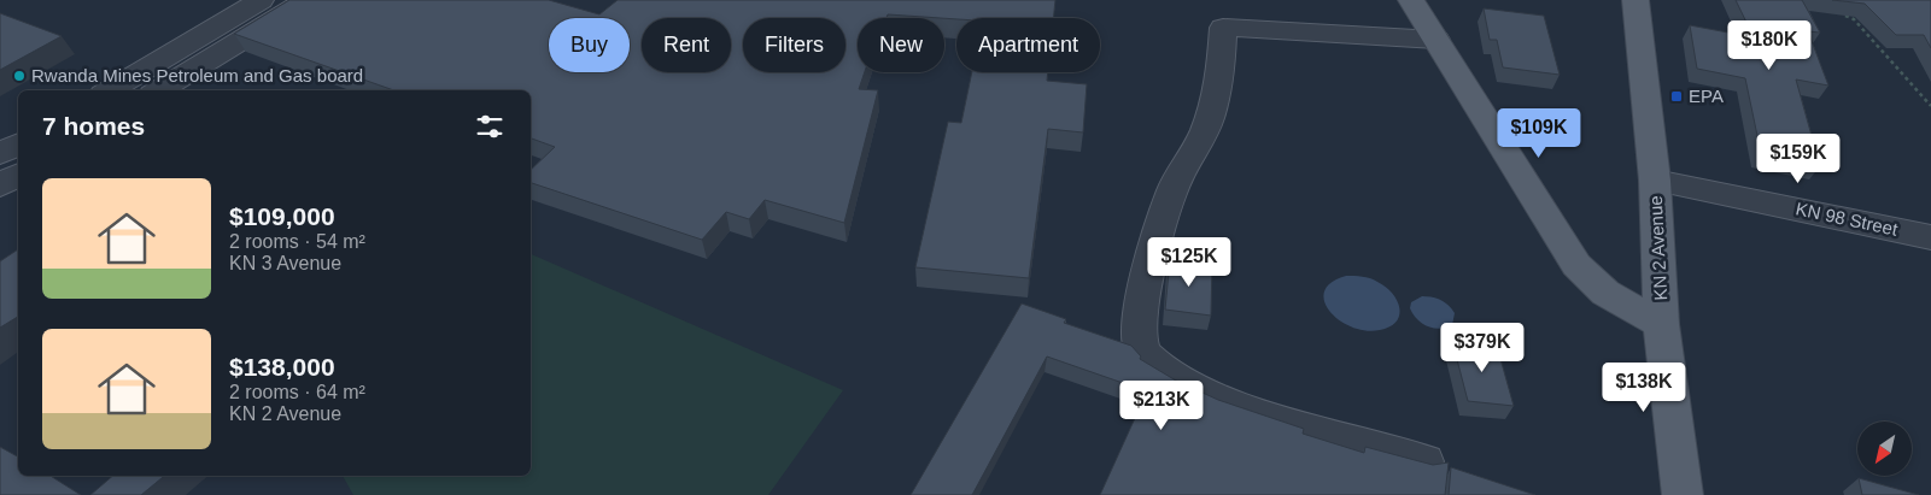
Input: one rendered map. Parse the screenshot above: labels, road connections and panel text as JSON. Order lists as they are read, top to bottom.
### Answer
{
  "streets": {
    "main road": ["KN 2 Avenue"],
    "street": ["KN 98 Street"]
  },
  "crossings": [
    ["KN 98 Street", "KN 2 Avenue"]
  ],
  "places": {
    "other": ["Rwanda Mines Petroleum and Gas board"],
    "transit": ["EPA"]
  },
  "north": "bottom left",
  "page": {
    "chip": [
      "Buy",
      "Rent",
      "Filters",
      "New",
      "Apartment"
    ],
    "price": [
      "$180K",
      "$109K",
      "$159K",
      "$125K",
      "$379K",
      "$138K",
      "$213K"
    ],
    "heading": "7 homes",
    "list": [
      {
        "name": "$109,000",
        "note": "2 rooms · 54 m² · KN 3 Avenue"
      },
      {
        "name": "$138,000",
        "note": "2 rooms · 64 m² · KN 2 Avenue"
      }
    ]
  }
}
